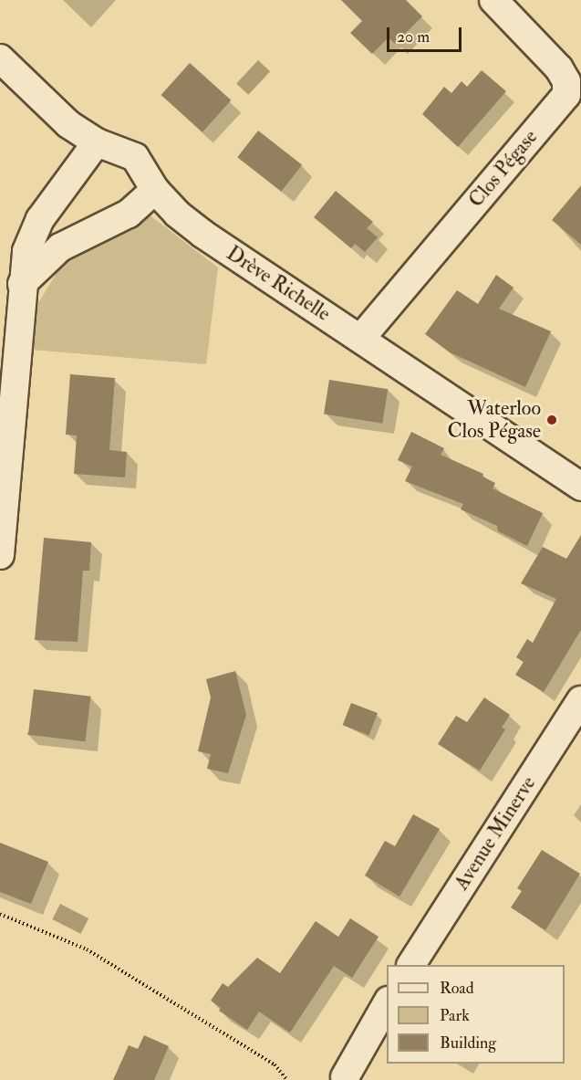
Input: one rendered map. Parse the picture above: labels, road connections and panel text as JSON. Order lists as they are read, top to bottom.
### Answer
{
  "streets": {
    "street": ["Clos Pégase", "Drève Richelle", "Avenue Minerve"]
  },
  "crossings": [
    ["Clos Pégase", "Drève Richelle"]
  ],
  "places": ["Waterloo Clos Pégase"],
  "legend": ["Road", "Park", "Building"],
  "scale_bar": "20 m"
}
